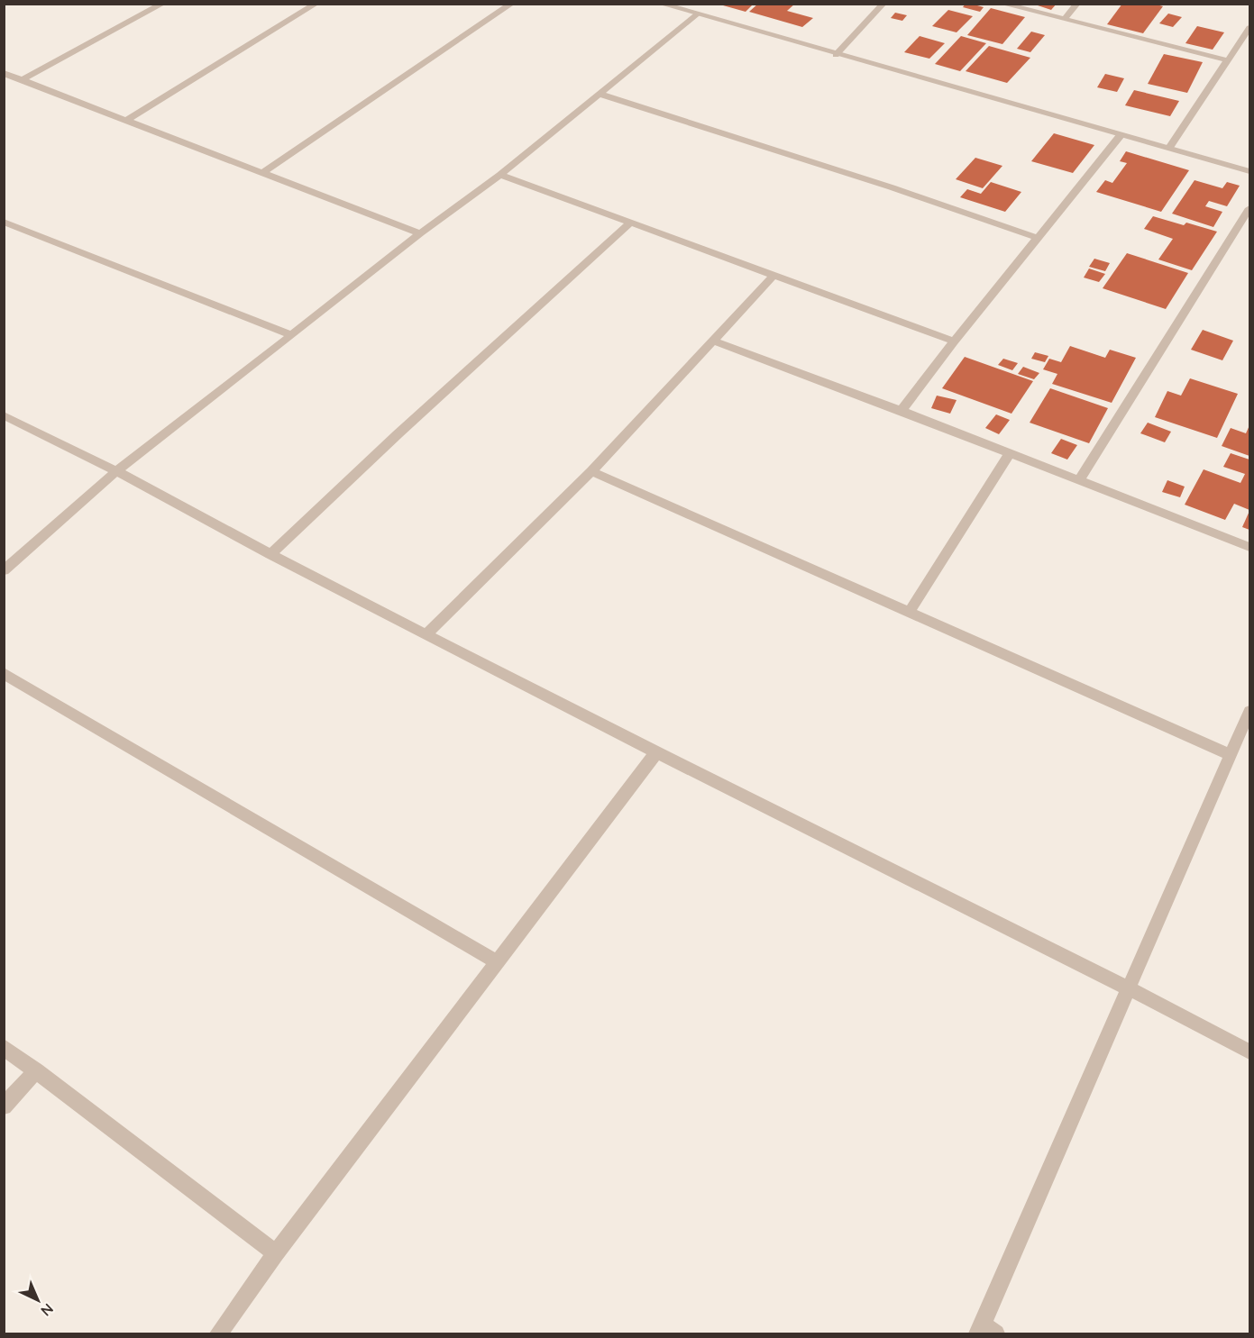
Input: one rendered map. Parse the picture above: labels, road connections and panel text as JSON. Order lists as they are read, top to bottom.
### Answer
{
  "north": "bottom right"
}
